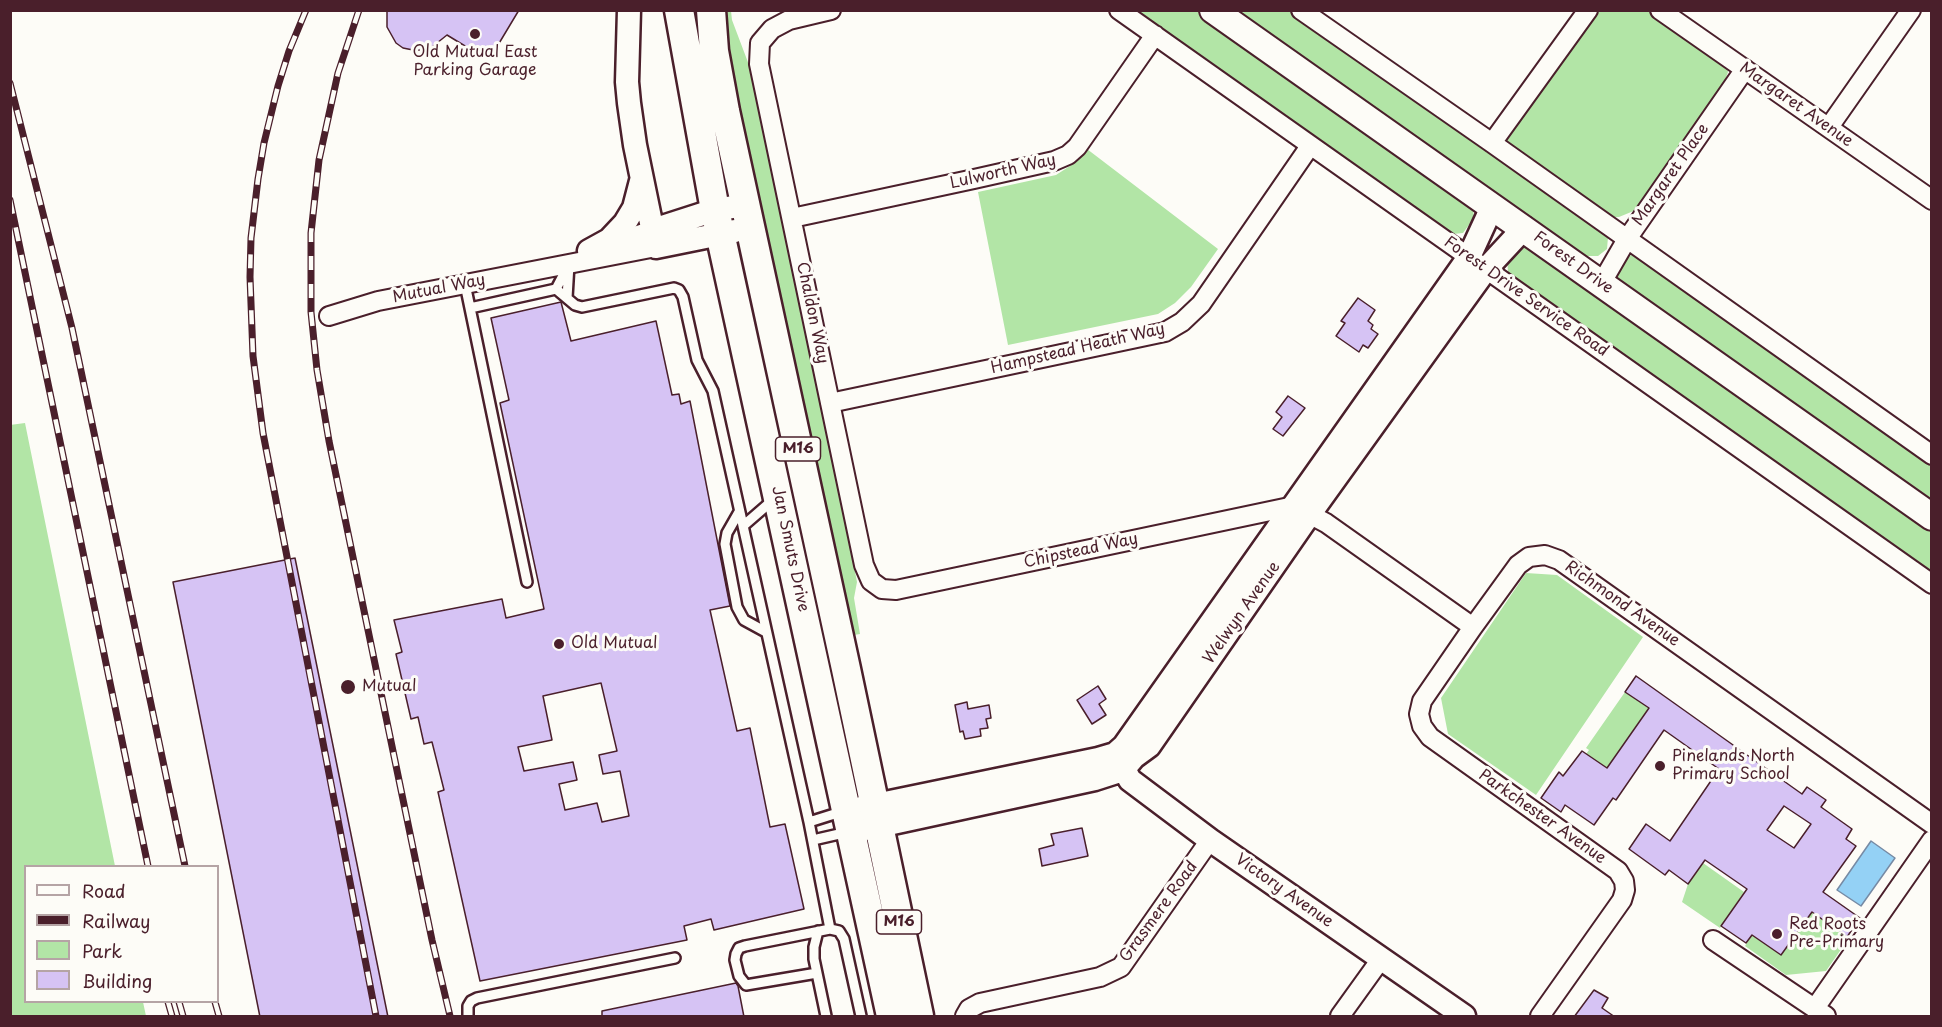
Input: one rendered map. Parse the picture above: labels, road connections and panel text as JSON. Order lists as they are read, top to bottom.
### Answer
{
  "streets": {
    "main road": ["Forest Drive", "M16", "Jan Smuts Drive"],
    "street": [
      "Margaret Avenue",
      "Lulworth Way",
      "Margaret Place",
      "Mutual Way",
      "Forest Drive Service Road",
      "Chaldon Way",
      "Hampstead Heath Way",
      "Chipstead Way",
      "Richmond Avenue",
      "Welwyn Avenue",
      "Parkchester Avenue",
      "Victory Avenue",
      "Grasmere Road"
    ]
  },
  "crossings": [
    ["Margaret Avenue", "Margaret Place"],
    ["Lulworth Way", "Forest Drive Service Road"],
    ["Lulworth Way", "Chaldon Way"],
    ["Margaret Place", "Forest Drive"],
    ["Forest Drive", "Welwyn Avenue"],
    ["Mutual Way", "Jan Smuts Drive"],
    ["Forest Drive Service Road", "Hampstead Heath Way"],
    ["Forest Drive Service Road", "Welwyn Avenue"],
    ["Chaldon Way", "Hampstead Heath Way"],
    ["Chaldon Way", "Chipstead Way"],
    ["Chipstead Way", "Welwyn Avenue"],
    ["Richmond Avenue", "Parkchester Avenue"],
    ["Welwyn Avenue", "Victory Avenue"],
    ["Victory Avenue", "Grasmere Road"]
  ],
  "places": [
    "Old Mutual East Parking Garage",
    "Old Mutual",
    "Mutual",
    "Pinelands North Primary School",
    "Red Roots Pre-Primary"
  ],
  "legend": [
    "Road",
    "Railway",
    "Park",
    "Building"
  ]
}
